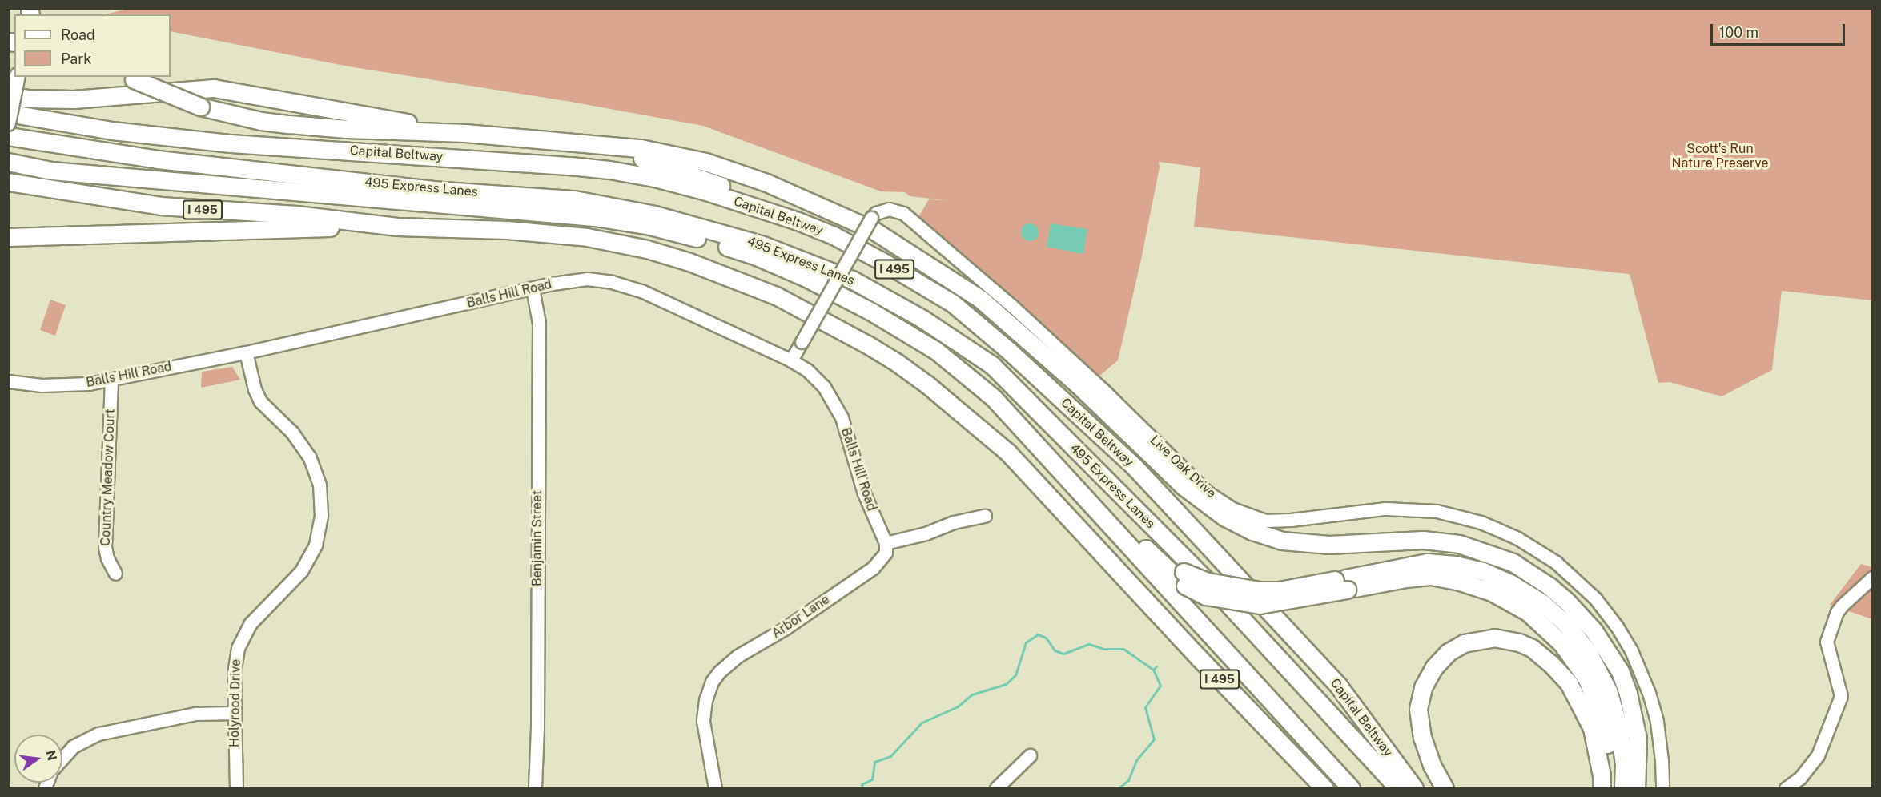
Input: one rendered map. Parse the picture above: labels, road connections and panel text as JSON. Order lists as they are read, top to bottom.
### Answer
{
  "streets": {
    "highway": ["Capital Beltway", "495 Express Lanes", "I 495"],
    "street": [
      "Balls Hill Road",
      "Live Oak Drive",
      "Country Meadow Court",
      "Benjamin Street",
      "Arbor Lane",
      "Holyrood Drive"
    ]
  },
  "crossings": [
    ["Balls Hill Road", "Live Oak Drive"],
    ["Balls Hill Road", "Country Meadow Court"],
    ["Balls Hill Road", "Benjamin Street"],
    ["Balls Hill Road", "Arbor Lane"],
    ["Balls Hill Road", "Holyrood Drive"]
  ],
  "parks": ["Scott's Run Nature Preserve"],
  "legend": ["Road", "Park"],
  "scale_bar": "100 m",
  "north": "right"
}
